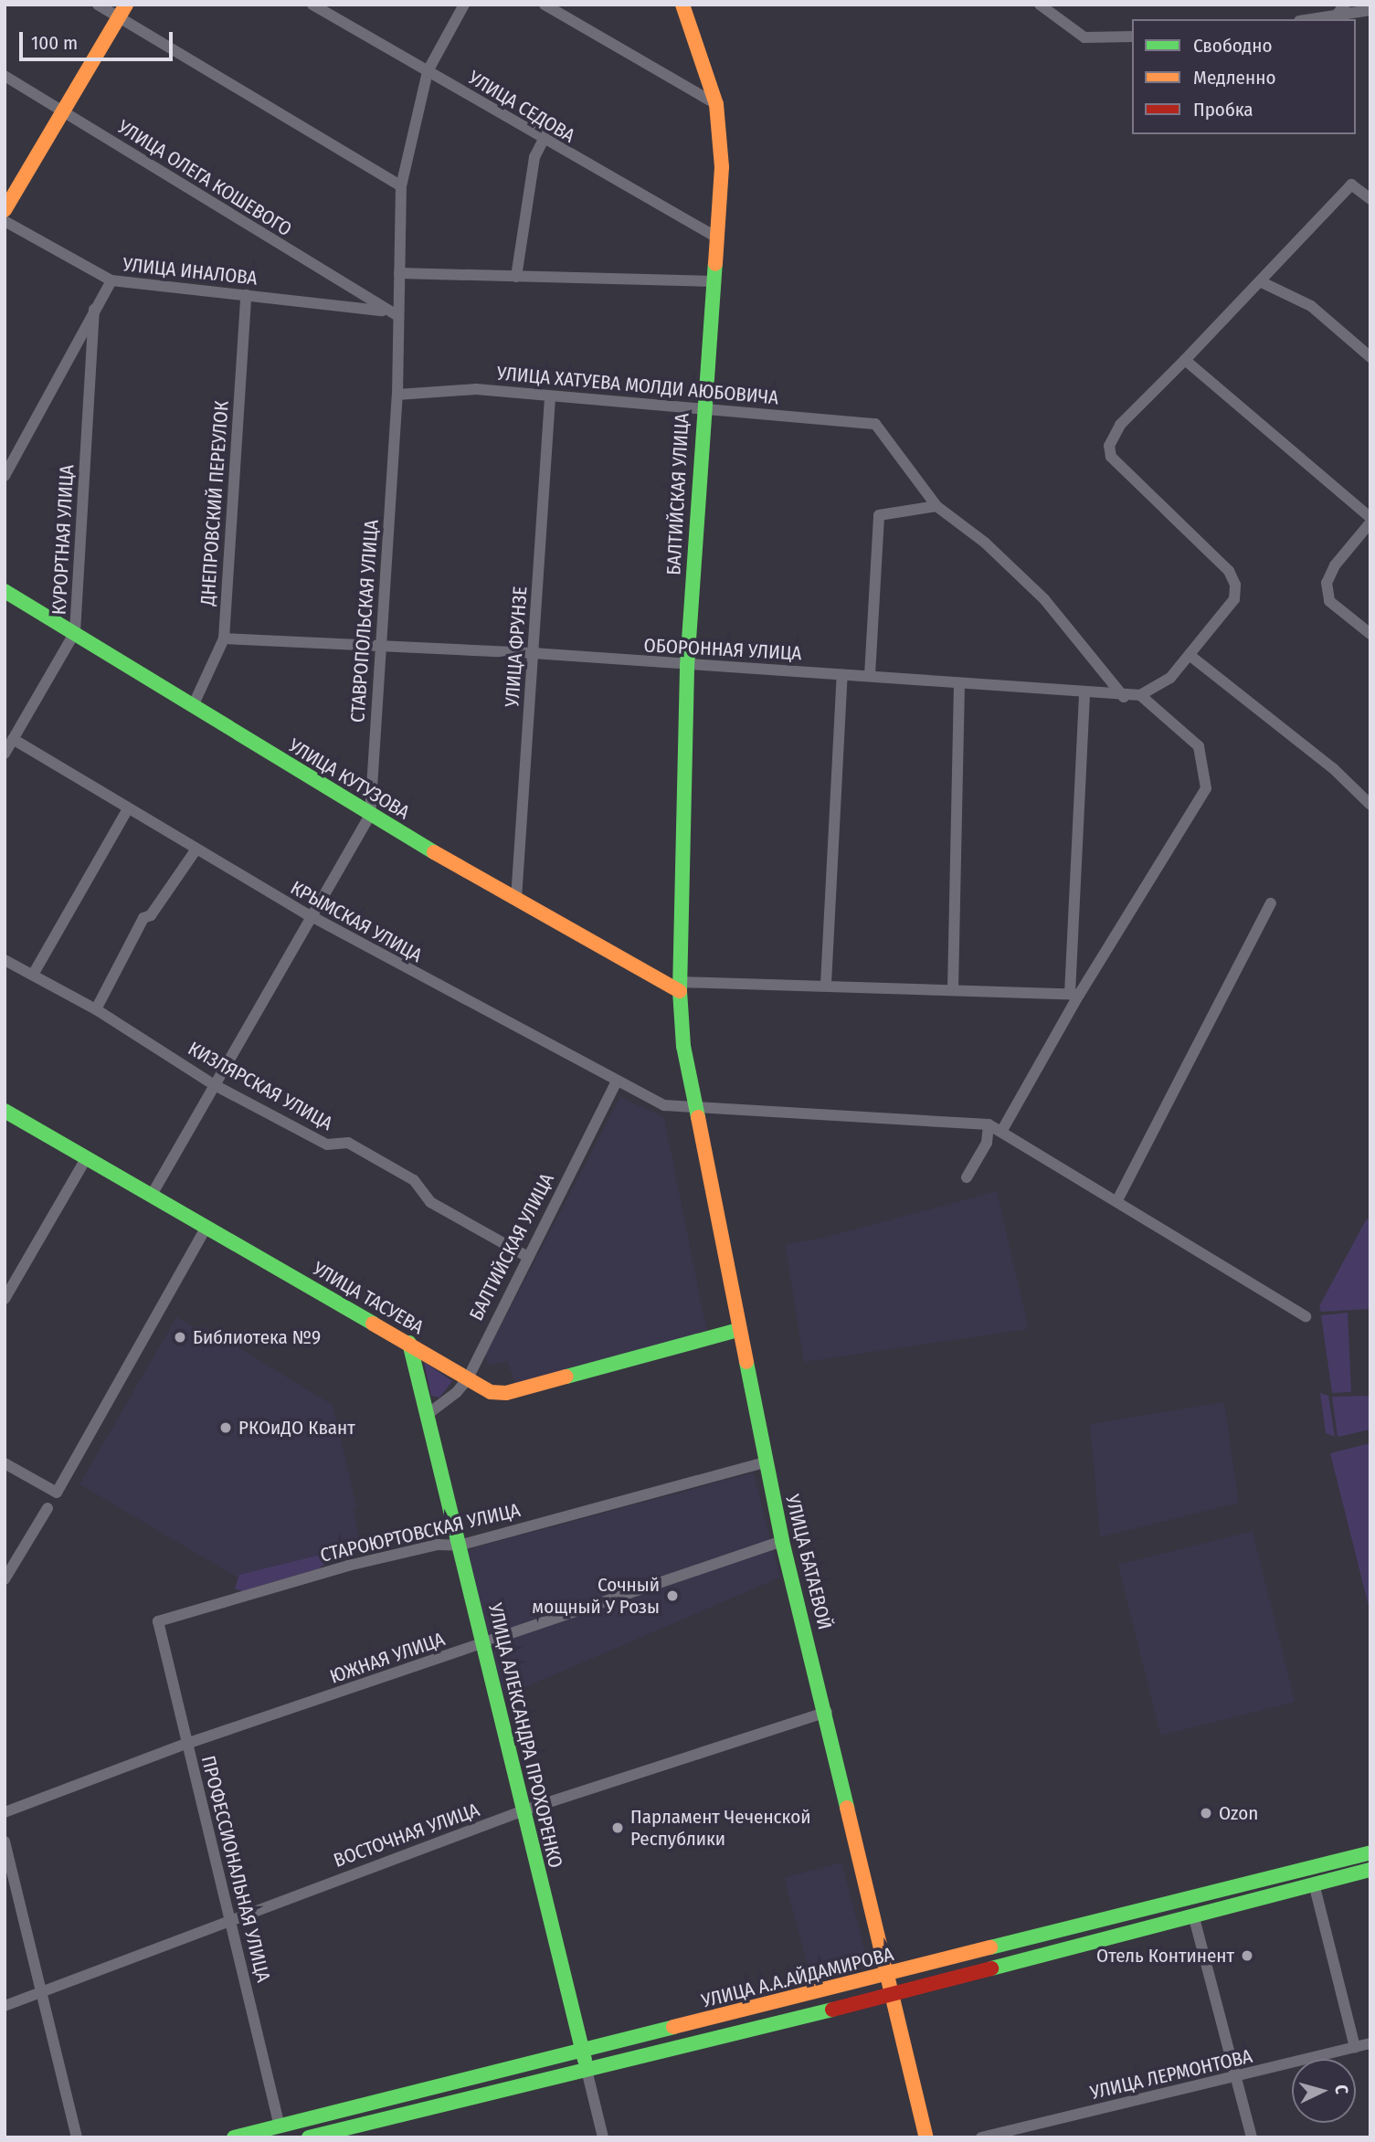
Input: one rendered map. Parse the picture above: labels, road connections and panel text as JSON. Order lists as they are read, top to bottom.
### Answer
{
  "streets": {
    "main road": [
      "БАЛТИЙСКАЯ УЛИЦА",
      "УЛИЦА КУТУЗОВА",
      "УЛИЦА ТАСУЕВА",
      "УЛИЦА БАТАЕВОЙ",
      "УЛИЦА АЛЕКСАНДРА ПРОХОРЕНКО",
      "УЛИЦА А.А.АЙДАМИРОВА"
    ],
    "street": [
      "УЛИЦА СЕДОВА",
      "УЛИЦА ОЛЕГА КОШЕВОГО",
      "УЛИЦА ИНАЛОВА",
      "УЛИЦА ХАТУЕВА МОЛДИ АЮБОВИЧА",
      "ДНЕПРОВСКИЙ ПЕРЕУЛОК",
      "КУРОРТНАЯ УЛИЦА",
      "СТАВРОПОЛЬСКАЯ УЛИЦА",
      "УЛИЦА ФРУНЗЕ",
      "ОБОРОННАЯ УЛИЦА",
      "КРЫМСКАЯ УЛИЦА",
      "КИЗЛЯРСКАЯ УЛИЦА",
      "СТАРОЮРТОВСКАЯ УЛИЦА",
      "ЮЖНАЯ УЛИЦА",
      "ВОСТОЧНАЯ УЛИЦА",
      "ПРОФЕССИОНАЛЬНАЯ УЛИЦА",
      "УЛИЦА ЛЕРМОНТОВА"
    ]
  },
  "crossings": [
    ["УЛИЦА СЕДОВА", "БАЛТИЙСКАЯ УЛИЦА"],
    ["УЛИЦА СЕДОВА", "СТАВРОПОЛЬСКАЯ УЛИЦА"],
    ["УЛИЦА ОЛЕГА КОШЕВОГО", "УЛИЦА ИНАЛОВА"],
    ["УЛИЦА ИНАЛОВА", "ДНЕПРОВСКИЙ ПЕРЕУЛОК"],
    ["УЛИЦА ХАТУЕВА МОЛДИ АЮБОВИЧА", "БАЛТИЙСКАЯ УЛИЦА"],
    ["УЛИЦА ХАТУЕВА МОЛДИ АЮБОВИЧА", "СТАВРОПОЛЬСКАЯ УЛИЦА"],
    ["УЛИЦА ХАТУЕВА МОЛДИ АЮБОВИЧА", "УЛИЦА ФРУНЗЕ"],
    ["БАЛТИЙСКАЯ УЛИЦА", "ОБОРОННАЯ УЛИЦА"],
    ["БАЛТИЙСКАЯ УЛИЦА", "УЛИЦА КУТУЗОВА"],
    ["БАЛТИЙСКАЯ УЛИЦА", "КРЫМСКАЯ УЛИЦА"],
    ["БАЛТИЙСКАЯ УЛИЦА", "КИЗЛЯРСКАЯ УЛИЦА"],
    ["БАЛТИЙСКАЯ УЛИЦА", "УЛИЦА ТАСУЕВА"],
    ["БАЛТИЙСКАЯ УЛИЦА", "УЛИЦА БАТАЕВОЙ"],
    ["БАЛТИЙСКАЯ УЛИЦА", "УЛИЦА АЛЕКСАНДРА ПРОХОРЕНКО"],
    ["ДНЕПРОВСКИЙ ПЕРЕУЛОК", "ОБОРОННАЯ УЛИЦА"],
    ["ДНЕПРОВСКИЙ ПЕРЕУЛОК", "УЛИЦА КУТУЗОВА"],
    ["КУРОРТНАЯ УЛИЦА", "УЛИЦА КУТУЗОВА"],
    ["КУРОРТНАЯ УЛИЦА", "КРЫМСКАЯ УЛИЦА"],
    ["СТАВРОПОЛЬСКАЯ УЛИЦА", "ОБОРОННАЯ УЛИЦА"],
    ["СТАВРОПОЛЬСКАЯ УЛИЦА", "УЛИЦА КУТУЗОВА"],
    ["СТАВРОПОЛЬСКАЯ УЛИЦА", "КРЫМСКАЯ УЛИЦА"],
    ["СТАВРОПОЛЬСКАЯ УЛИЦА", "КИЗЛЯРСКАЯ УЛИЦА"],
    ["СТАВРОПОЛЬСКАЯ УЛИЦА", "УЛИЦА ТАСУЕВА"],
    ["УЛИЦА ФРУНЗЕ", "ОБОРОННАЯ УЛИЦА"],
    ["УЛИЦА ФРУНЗЕ", "УЛИЦА КУТУЗОВА"],
    ["УЛИЦА КУТУЗОВА", "УЛИЦА БАТАЕВОЙ"],
    ["КРЫМСКАЯ УЛИЦА", "УЛИЦА БАТАЕВОЙ"],
    ["УЛИЦА ТАСУЕВА", "УЛИЦА БАТАЕВОЙ"],
    ["УЛИЦА ТАСУЕВА", "УЛИЦА АЛЕКСАНДРА ПРОХОРЕНКО"],
    ["СТАРОЮРТОВСКАЯ УЛИЦА", "УЛИЦА БАТАЕВОЙ"],
    ["СТАРОЮРТОВСКАЯ УЛИЦА", "УЛИЦА АЛЕКСАНДРА ПРОХОРЕНКО"],
    ["СТАРОЮРТОВСКАЯ УЛИЦА", "ПРОФЕССИОНАЛЬНАЯ УЛИЦА"],
    ["УЛИЦА БАТАЕВОЙ", "ЮЖНАЯ УЛИЦА"],
    ["УЛИЦА БАТАЕВОЙ", "ВОСТОЧНАЯ УЛИЦА"],
    ["УЛИЦА БАТАЕВОЙ", "УЛИЦА А.А.АЙДАМИРОВА"],
    ["ЮЖНАЯ УЛИЦА", "УЛИЦА АЛЕКСАНДРА ПРОХОРЕНКО"],
    ["ЮЖНАЯ УЛИЦА", "ПРОФЕССИОНАЛЬНАЯ УЛИЦА"],
    ["УЛИЦА АЛЕКСАНДРА ПРОХОРЕНКО", "ВОСТОЧНАЯ УЛИЦА"],
    ["УЛИЦА АЛЕКСАНДРА ПРОХОРЕНКО", "УЛИЦА А.А.АЙДАМИРОВА"],
    ["ВОСТОЧНАЯ УЛИЦА", "ПРОФЕССИОНАЛЬНАЯ УЛИЦА"],
    ["ПРОФЕССИОНАЛЬНАЯ УЛИЦА", "УЛИЦА А.А.АЙДАМИРОВА"]
  ],
  "places": [
    "Библиотека №9",
    "РКОиДО Квант",
    "Сочный мощный У Розы",
    "Ozon",
    "Парламент Чеченской Республики",
    "Отель Континент"
  ],
  "legend": ["Свободно", "Медленно", "Пробка"],
  "scale_bar": "100 m",
  "north": "right"
}
